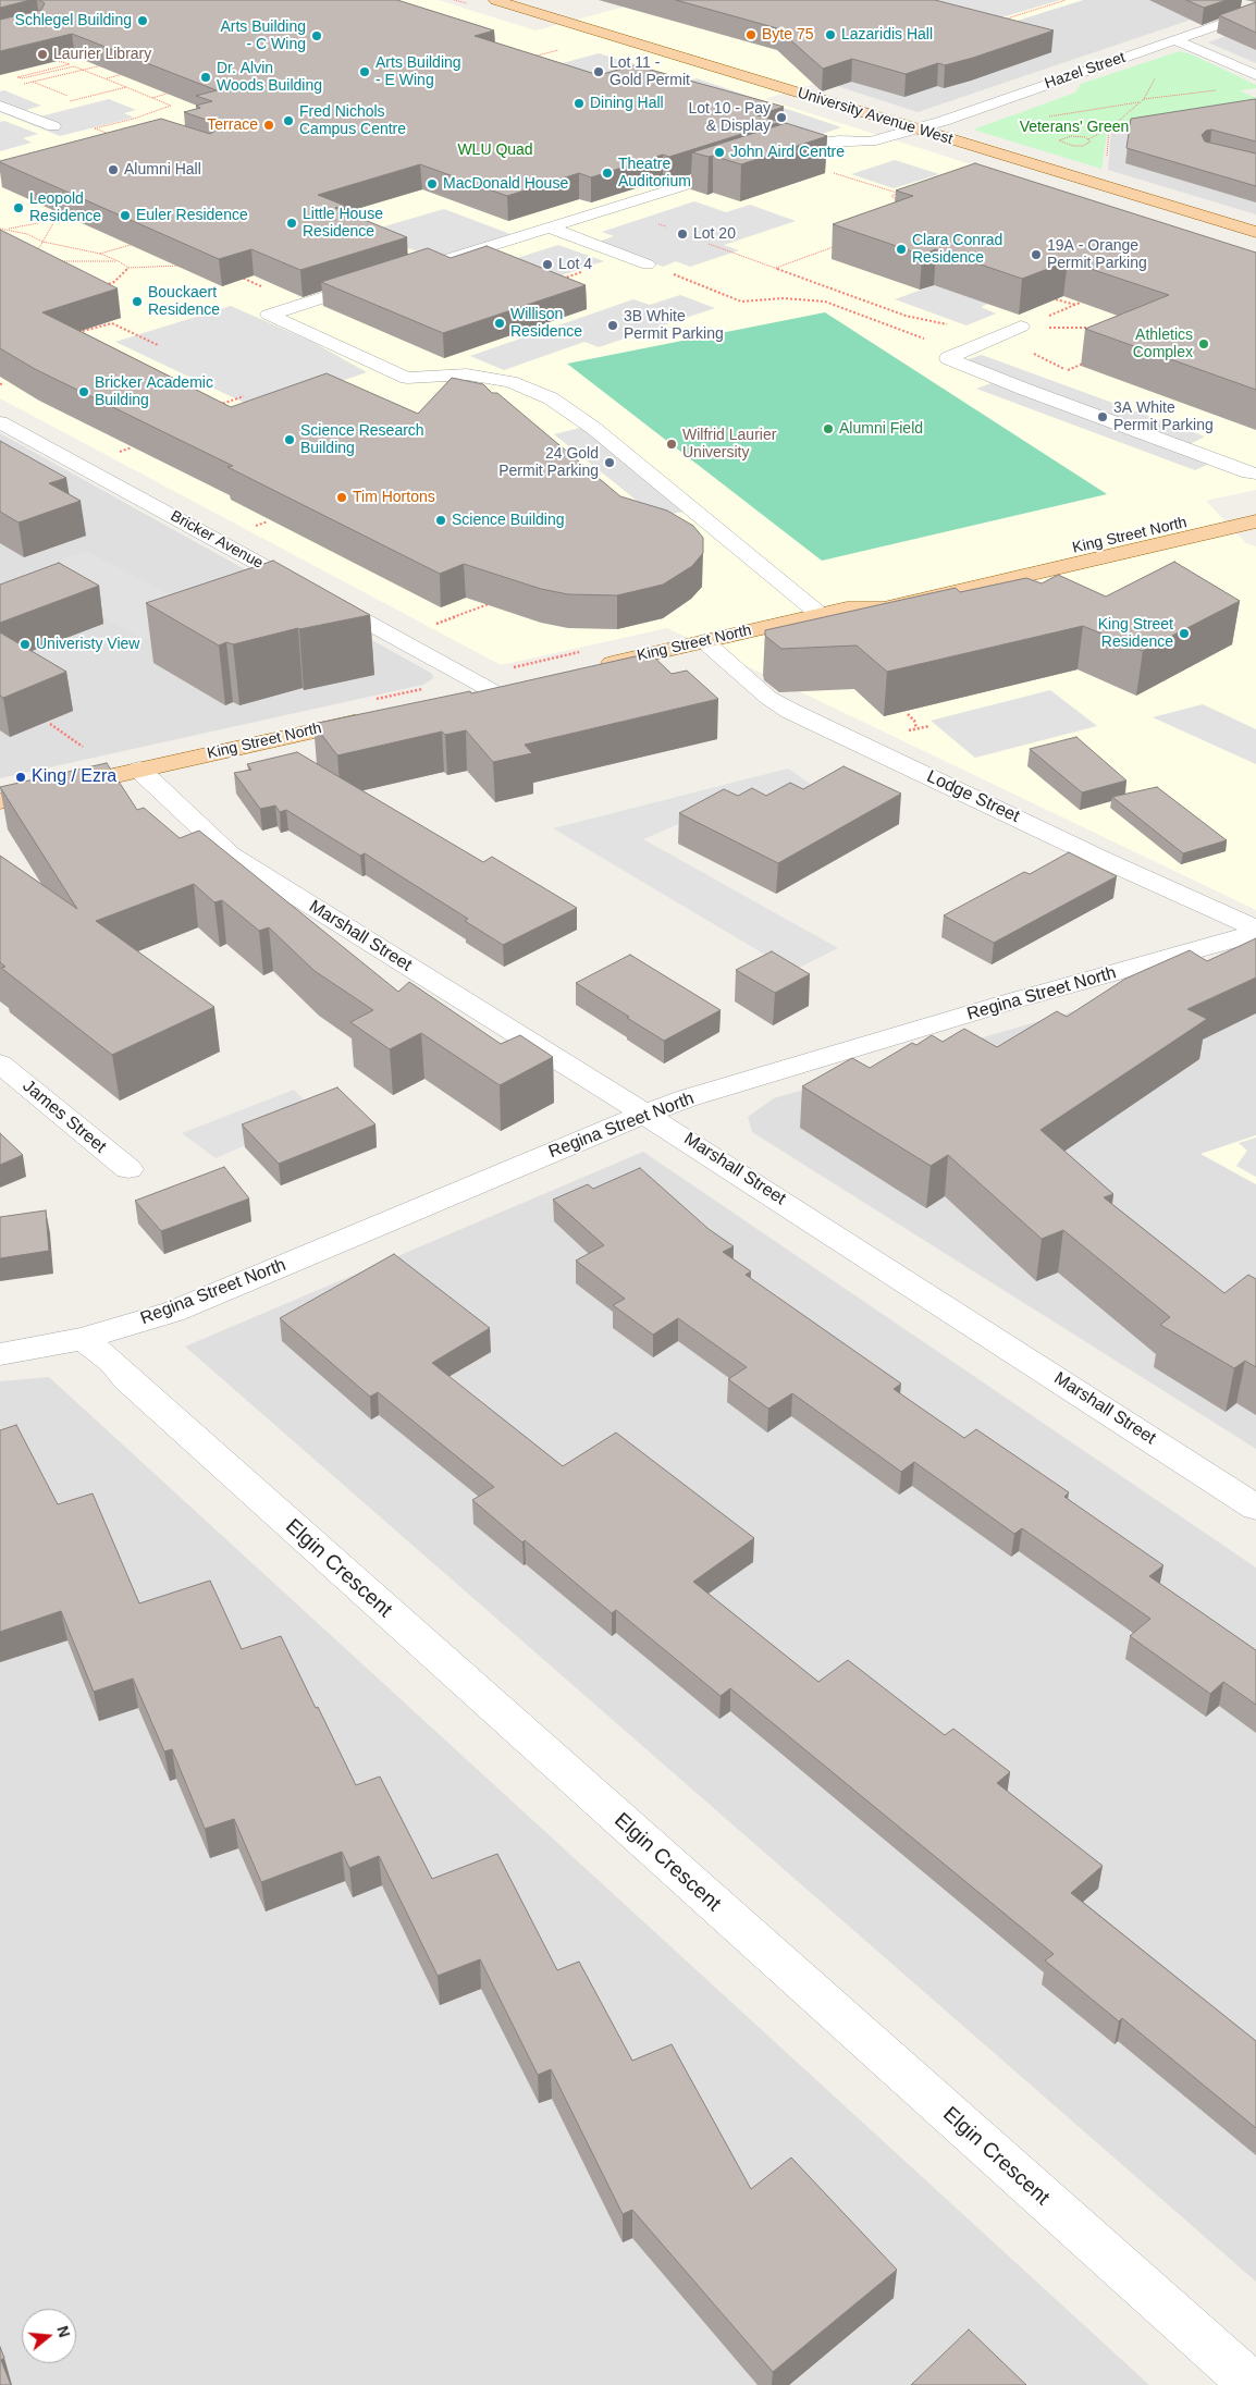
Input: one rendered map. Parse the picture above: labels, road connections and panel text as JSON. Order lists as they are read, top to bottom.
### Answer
{
  "streets": {
    "main road": ["University Avenue West", "King Street North"],
    "street": [
      "Hazel Street",
      "Bricker Avenue",
      "Lodge Street",
      "Marshall Street",
      "Regina Street North",
      "James Street",
      "Elgin Crescent"
    ]
  },
  "crossings": [
    ["Hazel Street", "University Avenue West"],
    ["King Street North", "Lodge Street"],
    ["King Street North", "Marshall Street"],
    ["Marshall Street", "Regina Street North"],
    ["Regina Street North", "Elgin Crescent"]
  ],
  "parks": ["Veterans' Green", "WLU Quad"],
  "places": [
    "Schlegel Building",
    "Byte 75",
    "Lazaridis Hall",
    "Arts Building - C Wing",
    "Laurier Library",
    "Arts Building - E Wing",
    "Lot 11 - Gold Permit",
    "Dr. Alvin Woods Building",
    "Dining Hall",
    "Lot 10 - Pay & Display",
    "Fred Nichols Campus Centre",
    "Terrace",
    "John Aird Centre",
    "Alumni Hall",
    "Theatre Auditorium",
    "MacDonald House",
    "Leopold Residence",
    "Euler Residence",
    "Little House Residence",
    "Lot 20",
    "Clara Conrad Residence",
    "19A - Orange Permit Parking",
    "Lot 4",
    "Bouckaert Residence",
    "Willison Residence",
    "3B White Permit Parking",
    "Athletics Complex",
    "Bricker Academic Building",
    "3A White Permit Parking",
    "Alumni Field",
    "Science Research Building",
    "Wilfrid Laurier University",
    "24 Gold Permit Parking",
    "Tim Hortons",
    "Science Building",
    "King Street Residence",
    "Univeristy View",
    "King / Ezra"
  ],
  "north": "right"
}
